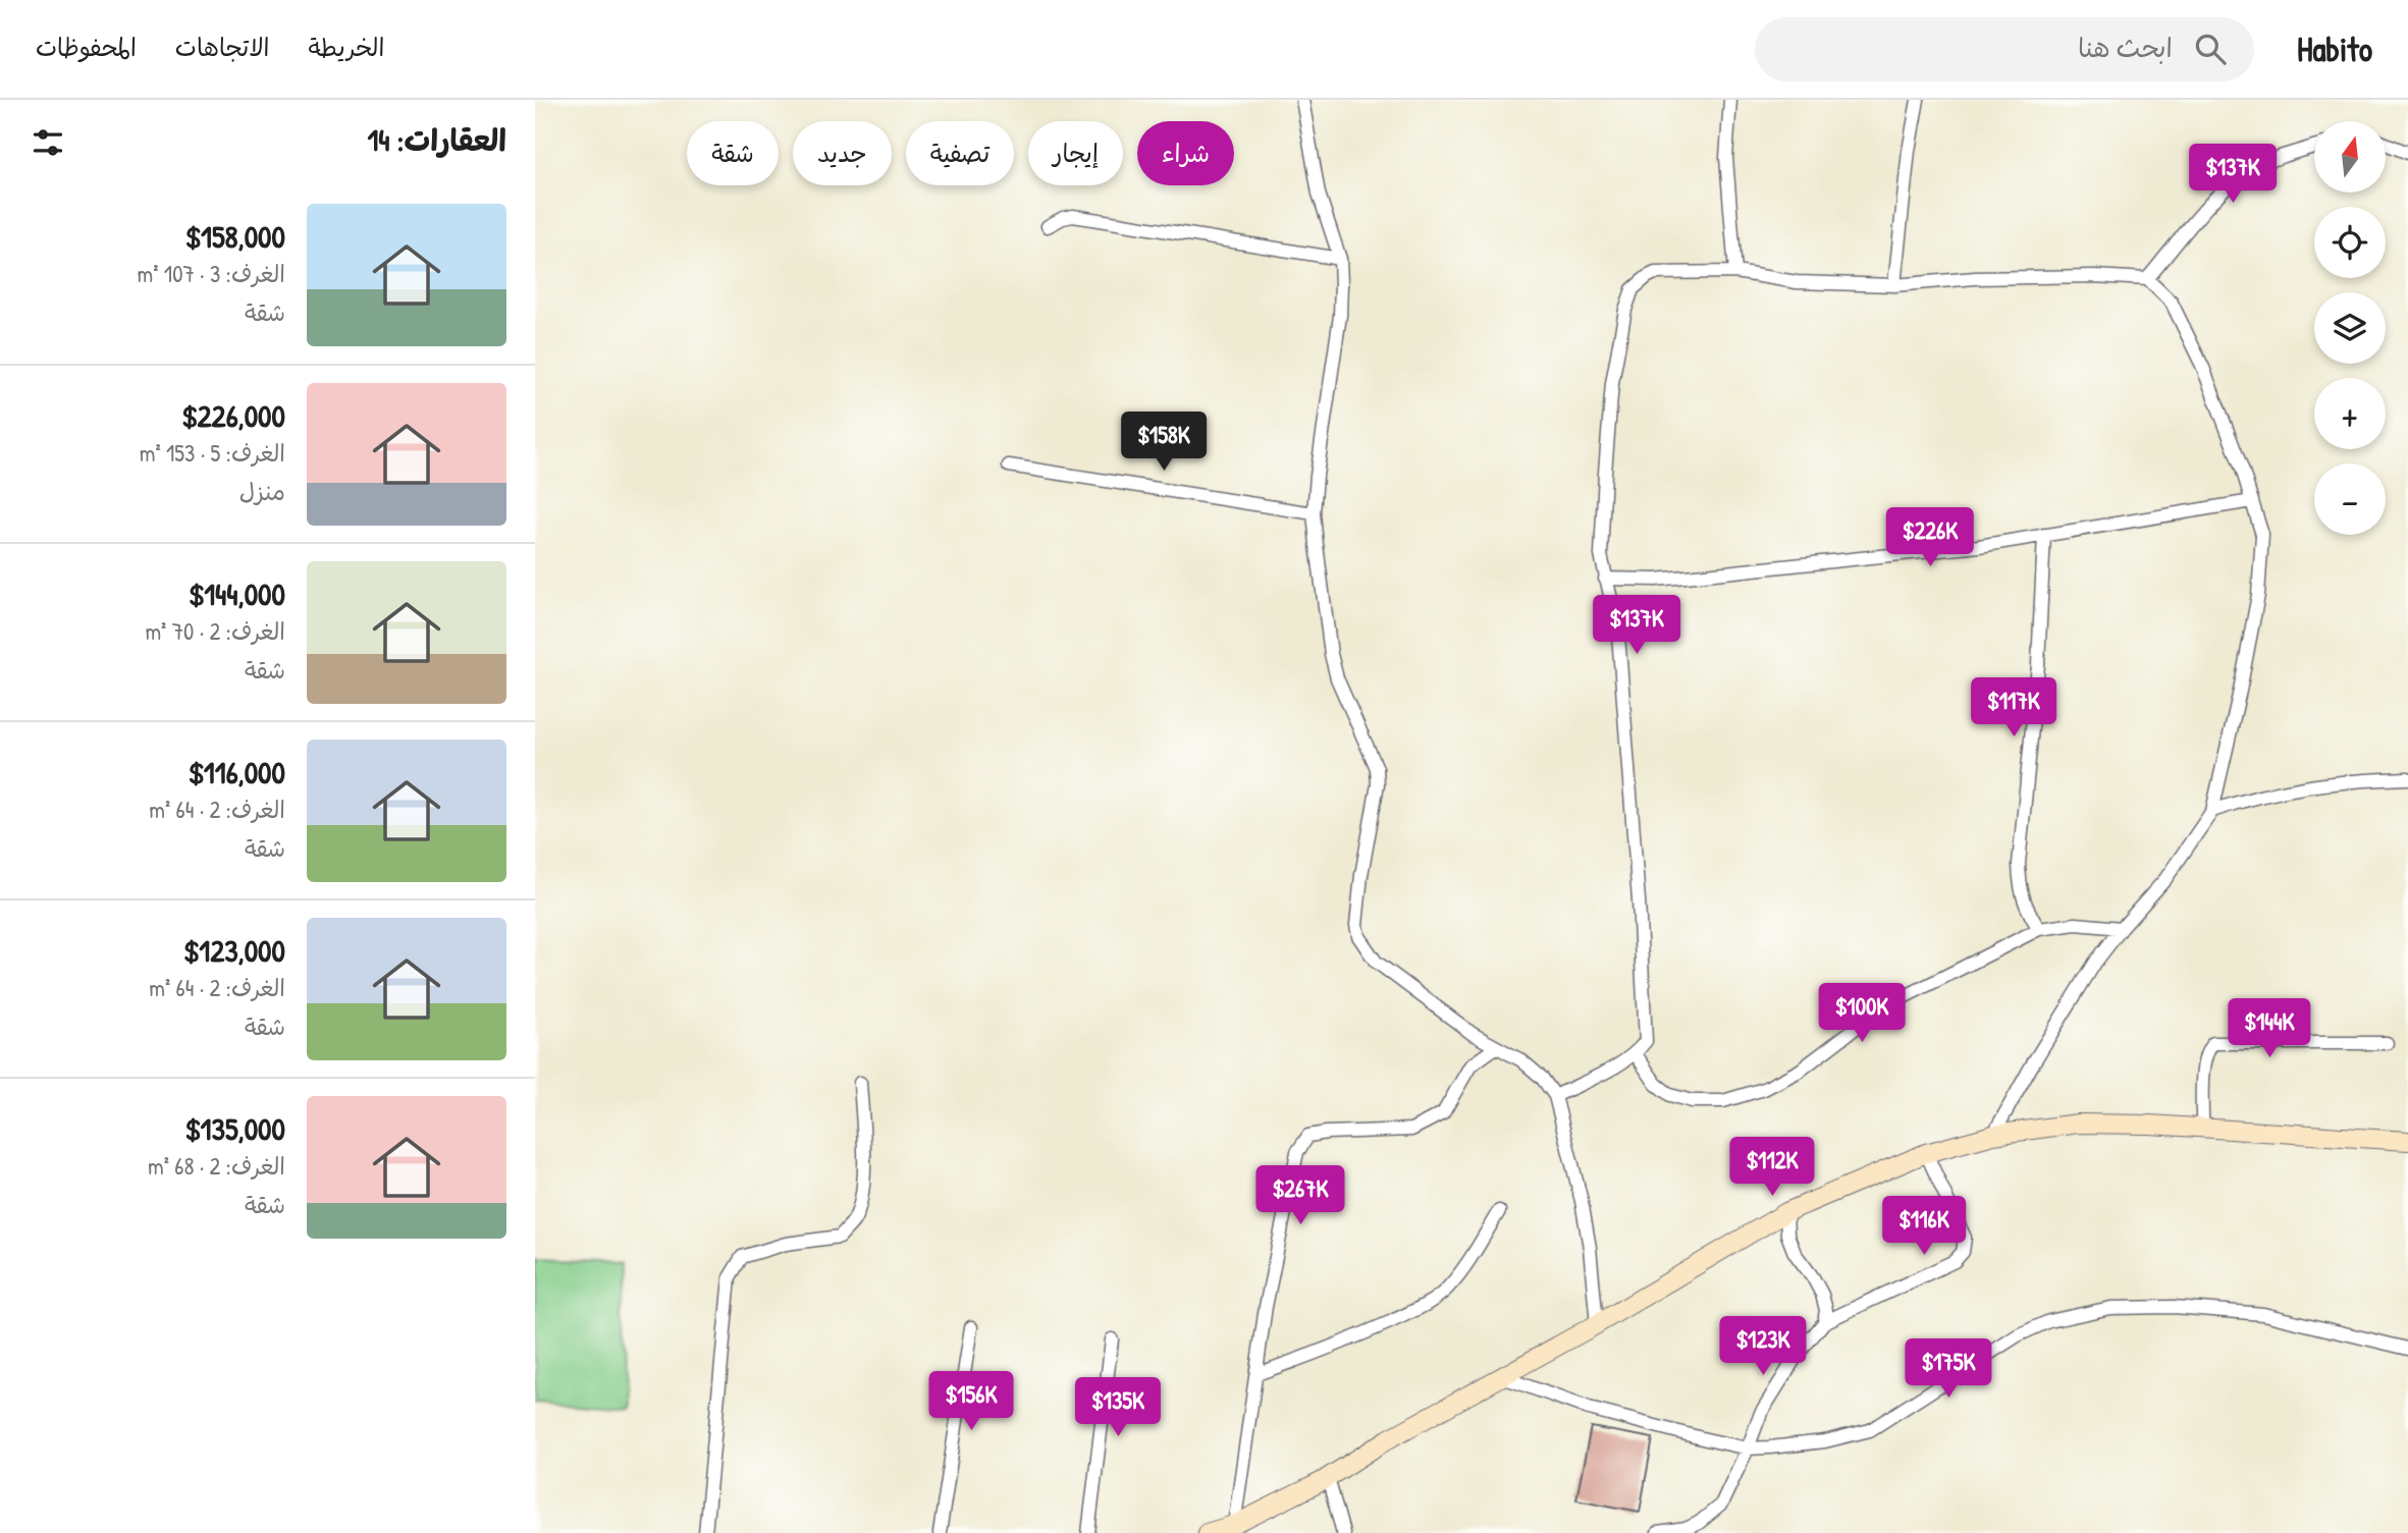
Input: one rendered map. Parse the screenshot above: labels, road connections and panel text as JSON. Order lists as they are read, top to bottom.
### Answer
{
  "north": "top",
  "page": {
    "header": "Habito",
    "search": "ابحث هنا",
    "nav": ["الخريطة", "الاتجاهات", "المحفوظات"],
    "heading": "العقارات: 14",
    "map_buttons": ["+", "−"],
    "chip": [
      "شراء",
      "إيجار",
      "تصفية",
      "جديد",
      "شقة"
    ],
    "price": [
      "$137K",
      "$158K",
      "$226K",
      "$137K",
      "$117K",
      "$100K",
      "$144K",
      "$112K",
      "$267K",
      "$116K",
      "$123K",
      "$175K",
      "$156K",
      "$135K"
    ],
    "list": [
      {
        "name": "$158,000",
        "note": "الغرف: 3 · 107 m² · شقة"
      },
      {
        "name": "$226,000",
        "note": "الغرف: 5 · 153 m² · منزل"
      },
      {
        "name": "$144,000",
        "note": "الغرف: 2 · 70 m² · شقة"
      },
      {
        "name": "$116,000",
        "note": "الغرف: 2 · 64 m² · شقة"
      },
      {
        "name": "$123,000",
        "note": "الغرف: 2 · 64 m² · شقة"
      },
      {
        "name": "$135,000",
        "note": "الغرف: 2 · 68 m² · شقة"
      }
    ]
  }
}
